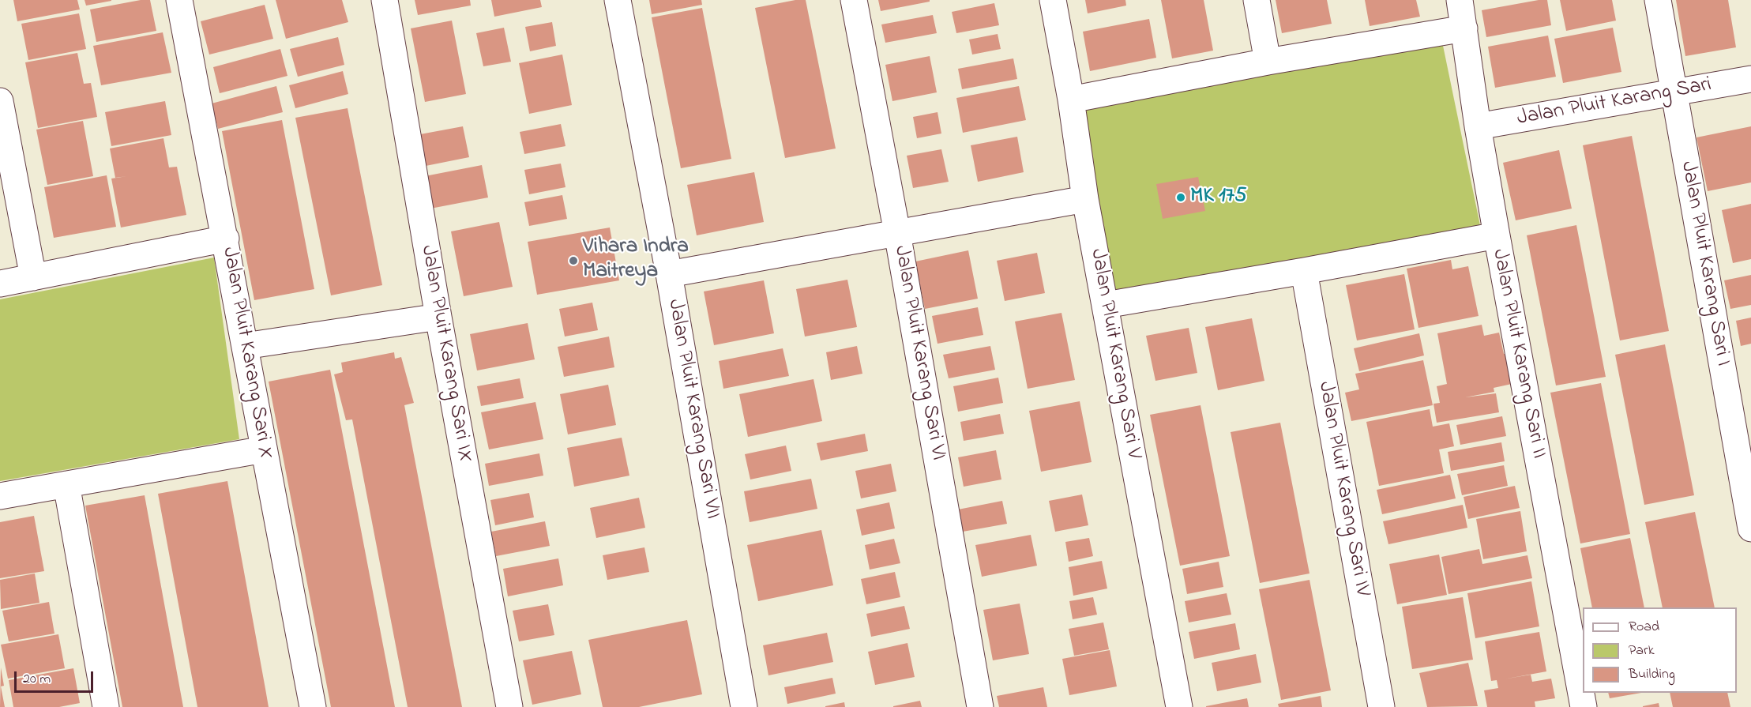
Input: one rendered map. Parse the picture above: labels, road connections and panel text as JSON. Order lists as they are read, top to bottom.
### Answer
{
  "streets": {
    "street": [
      "Jalan Pluit Karang Sari",
      "Jalan Pluit Karang Sari I",
      "Jalan Pluit Karang Sari X",
      "Jalan Pluit Karang Sari VI",
      "Jalan Pluit Karang Sari IX",
      "Jalan Pluit Karang Sari V",
      "Jalan Pluit Karang Sari II",
      "Jalan Pluit Karang Sari VII",
      "Jalan Pluit Karang Sari IV"
    ]
  },
  "crossings": [
    ["Jalan Pluit Karang Sari", "Jalan Pluit Karang Sari I"],
    ["Jalan Pluit Karang Sari", "Jalan Pluit Karang Sari II"]
  ],
  "places": ["MK 175", "Vihara Indra Maitreya"],
  "legend": ["Road", "Park", "Building"],
  "scale_bar": "20 m"
}
